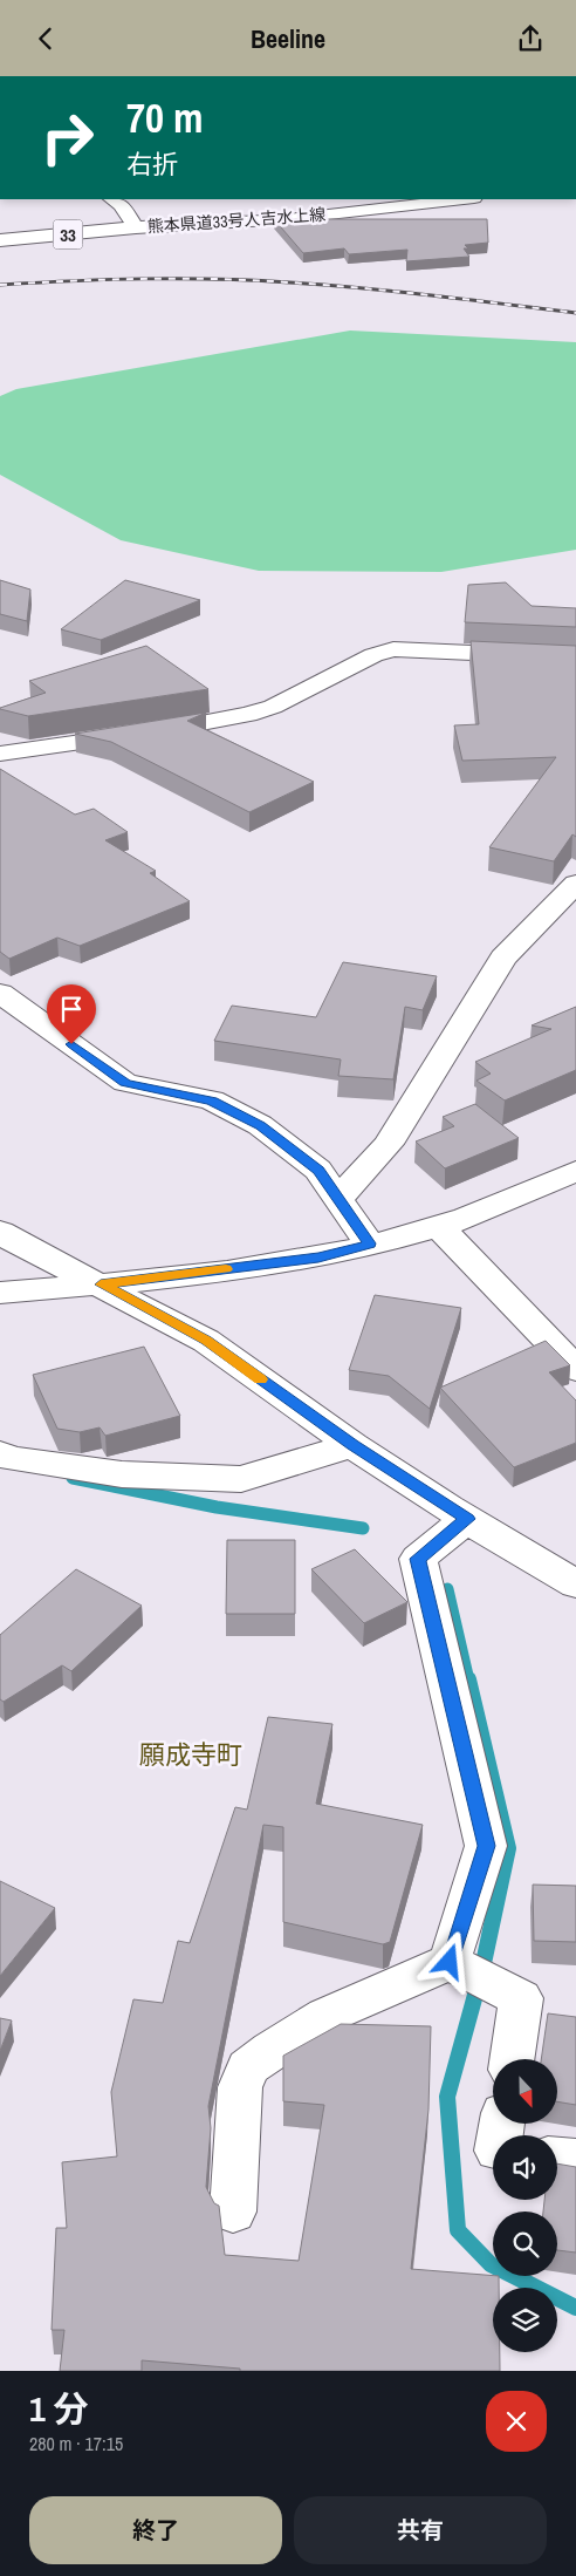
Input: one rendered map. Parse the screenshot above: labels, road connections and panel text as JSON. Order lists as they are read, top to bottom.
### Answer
{
  "streets": {
    "street": ["熊本県道33号人吉水上線", "33"]
  },
  "districts": ["願成寺町"],
  "north": "bottom",
  "page": {
    "header": "Beeline",
    "turn": ["70 m", "右折"],
    "heading": ["1 分", "280 m · 17:15"],
    "buttons": ["終了", "共有"]
  }
}
